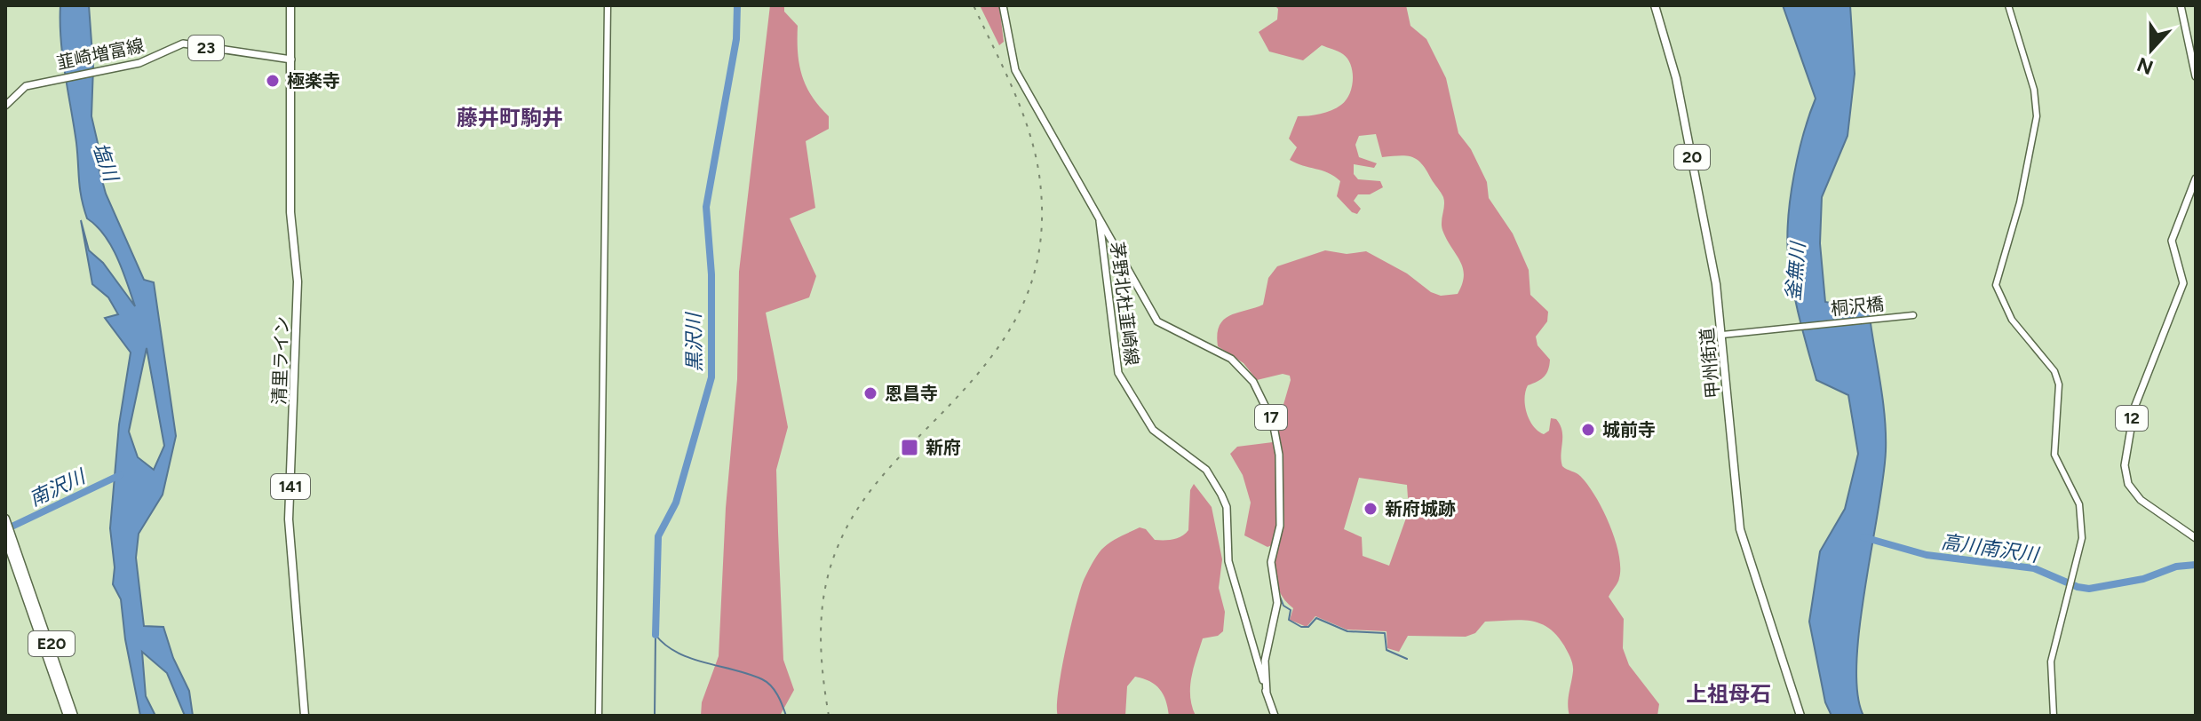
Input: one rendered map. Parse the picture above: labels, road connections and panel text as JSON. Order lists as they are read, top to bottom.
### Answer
{
  "streets": {
    "highway": [
      "20",
      "清里ライン",
      "甲州街道",
      "141",
      "E20"
    ],
    "main road": [
      "23",
      "韮崎増富線",
      "茅野北杜韮崎線",
      "17",
      "12"
    ],
    "street": ["桐沢橋"]
  },
  "crossings": [
    ["韮崎増富線", "清里ライン"],
    ["桐沢橋", "甲州街道"]
  ],
  "districts": ["藤井町駒井", "上祖母石"],
  "water": [
    "塩川",
    "釜無川",
    "黒沢川",
    "南沢川",
    "高川南沢川"
  ],
  "places": {
    "other": [
      "極楽寺",
      "恩昌寺",
      "城前寺",
      "新府城跡"
    ],
    "transit": ["新府"]
  },
  "north": "bottom"
}
